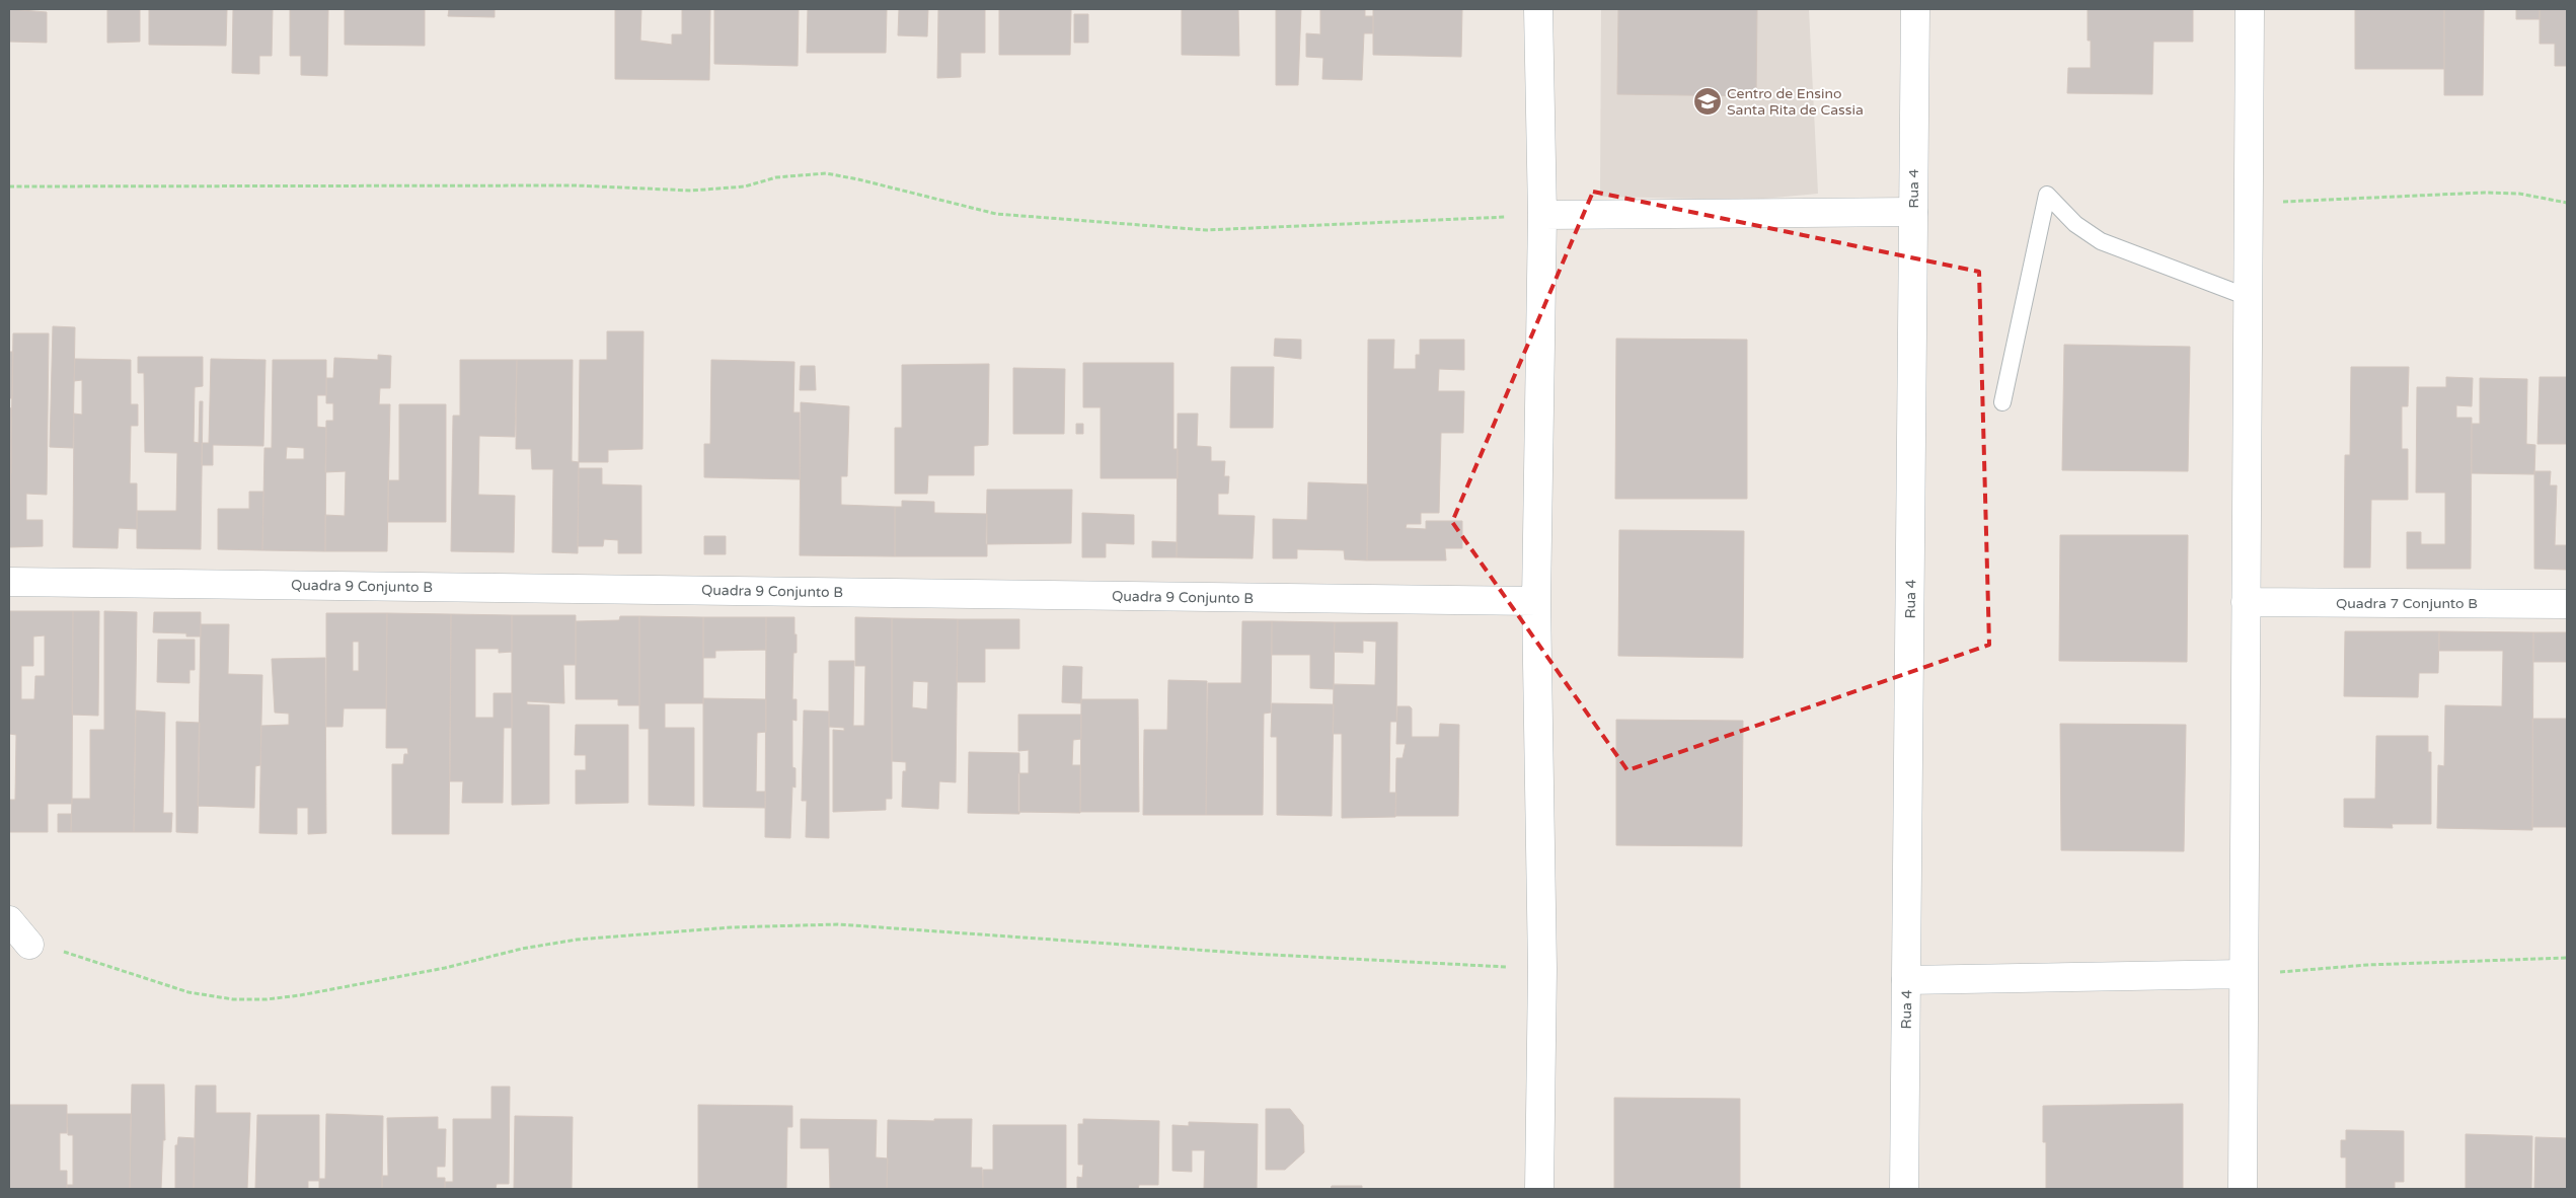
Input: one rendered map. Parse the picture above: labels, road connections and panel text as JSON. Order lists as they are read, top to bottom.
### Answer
{
  "streets": {
    "street": ["Rua 4", "Quadra 9 Conjunto B", "Quadra 7 Conjunto B"]
  },
  "places": {
    "school or university": ["Centro de Ensino Santa Rita de Cassia"]
  }
}
